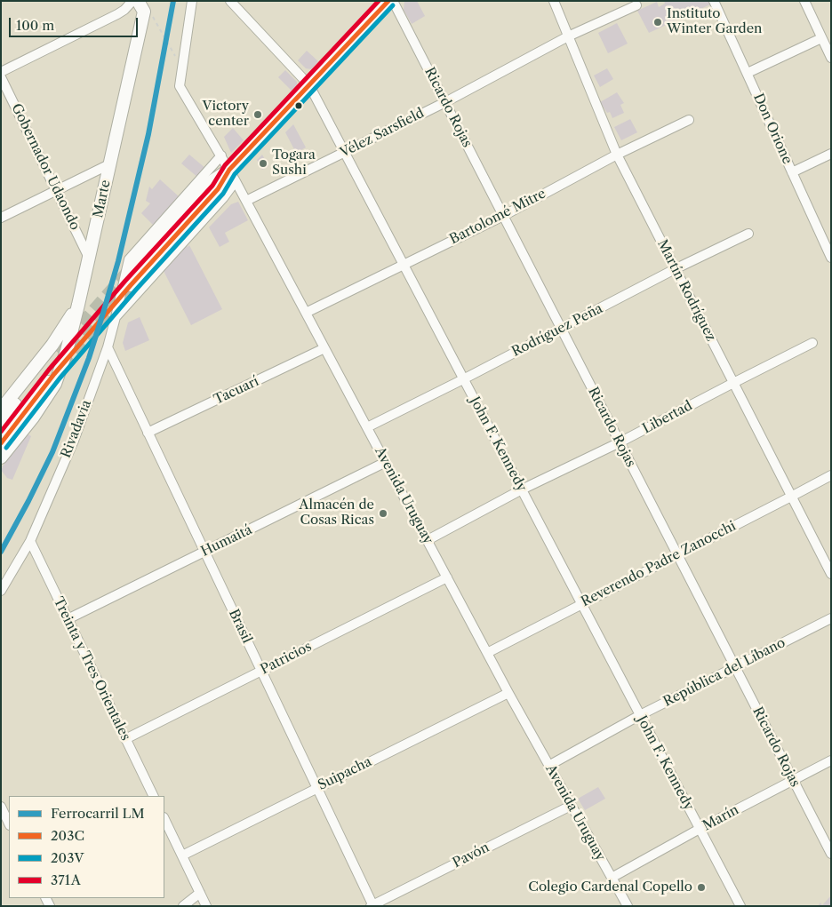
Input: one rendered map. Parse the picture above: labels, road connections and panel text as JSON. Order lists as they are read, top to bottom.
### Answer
{
  "streets": {
    "main road": ["Marte"],
    "street": [
      "Ricardo Rojas",
      "Don Orione",
      "Vélez Sarsfield",
      "Gobernador Udaondo",
      "Bartolomé Mitre",
      "Martín Rodríguez",
      "Rodríguez Peña",
      "Tacuarí",
      "Libertad",
      "Rivadavia",
      "John F. Kennedy",
      "Avenida Uruguay",
      "Humaitá",
      "Reverendo Padre Zanocchi",
      "Brasil",
      "Patricios",
      "Treinta y Tres Orientales",
      "República del Líbano",
      "Suipacha",
      "Marín",
      "Pavón"
    ]
  },
  "crossings": [
    ["Ricardo Rojas", "Vélez Sarsfield"],
    ["Ricardo Rojas", "Bartolomé Mitre"],
    ["Ricardo Rojas", "Rodríguez Peña"],
    ["Ricardo Rojas", "Libertad"],
    ["Ricardo Rojas", "Reverendo Padre Zanocchi"],
    ["Ricardo Rojas", "República del Líbano"],
    ["Ricardo Rojas", "Marín"],
    ["Vélez Sarsfield", "Martín Rodríguez"],
    ["Vélez Sarsfield", "John F. Kennedy"],
    ["Vélez Sarsfield", "Avenida Uruguay"],
    ["Gobernador Udaondo", "Marte"],
    ["Bartolomé Mitre", "Martín Rodríguez"],
    ["Bartolomé Mitre", "John F. Kennedy"],
    ["Bartolomé Mitre", "Avenida Uruguay"],
    ["Martín Rodríguez", "Rodríguez Peña"],
    ["Martín Rodríguez", "Libertad"],
    ["Martín Rodríguez", "Reverendo Padre Zanocchi"],
    ["Rodríguez Peña", "John F. Kennedy"],
    ["Rodríguez Peña", "Avenida Uruguay"],
    ["Tacuarí", "Avenida Uruguay"],
    ["Tacuarí", "Brasil"],
    ["Libertad", "John F. Kennedy"],
    ["Libertad", "Avenida Uruguay"],
    ["Rivadavia", "Brasil"],
    ["Rivadavia", "Treinta y Tres Orientales"],
    ["John F. Kennedy", "Reverendo Padre Zanocchi"],
    ["John F. Kennedy", "República del Líbano"],
    ["John F. Kennedy", "Marín"],
    ["Avenida Uruguay", "Humaitá"],
    ["Avenida Uruguay", "Reverendo Padre Zanocchi"],
    ["Avenida Uruguay", "Patricios"],
    ["Avenida Uruguay", "República del Líbano"],
    ["Avenida Uruguay", "Suipacha"],
    ["Avenida Uruguay", "Marín"],
    ["Avenida Uruguay", "Pavón"],
    ["Humaitá", "Brasil"],
    ["Humaitá", "Treinta y Tres Orientales"],
    ["Brasil", "Patricios"],
    ["Brasil", "Suipacha"],
    ["Brasil", "Pavón"],
    ["Patricios", "Treinta y Tres Orientales"]
  ],
  "places": [
    "Instituto Winter Garden",
    "Victory center",
    "Togara Sushi",
    "Almacén de Cosas Ricas",
    "Colegio Cardenal Copello"
  ],
  "lines": [
    "rail line LM",
    "transit line 203C",
    "transit line 371A",
    "transit line 203V"
  ],
  "legend": [
    "Ferrocarril LM",
    "203C",
    "203V",
    "371A"
  ],
  "scale_bar": "100 m"
}
